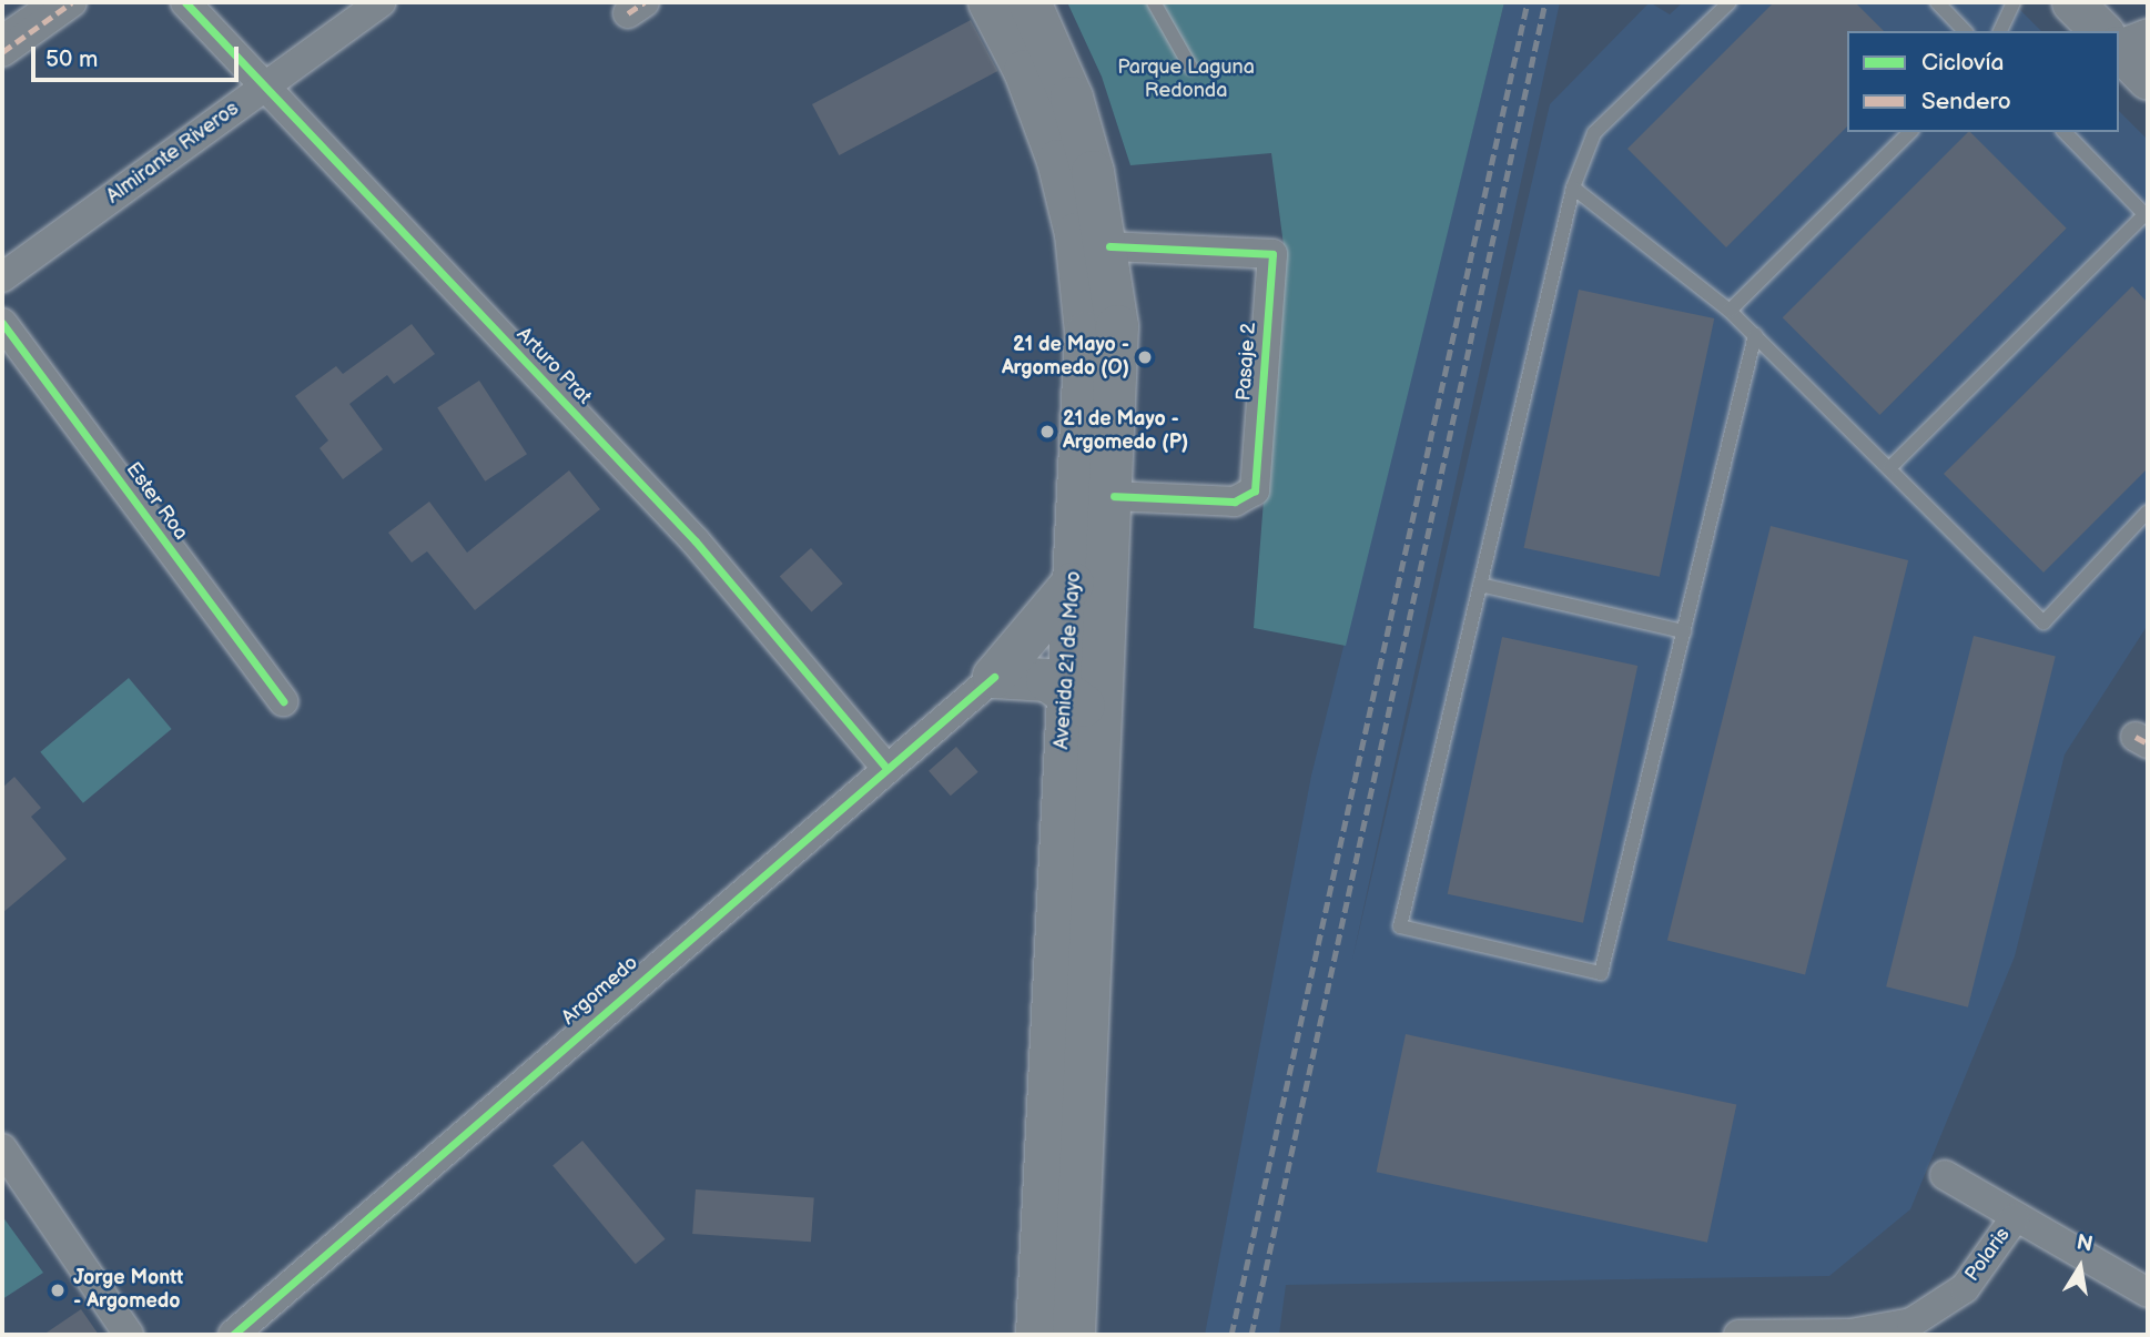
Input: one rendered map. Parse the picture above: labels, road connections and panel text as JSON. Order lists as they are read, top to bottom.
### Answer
{
  "streets": {
    "main road": ["Avenida 21 de Mayo"],
    "street": [
      "Almirante Riveros",
      "Pasaje 2",
      "Arturo Prat",
      "Ester Roa",
      "Argomedo",
      "Polaris"
    ]
  },
  "crossings": [
    ["Almirante Riveros", "Arturo Prat"],
    ["Pasaje 2", "Avenida 21 de Mayo"],
    ["Arturo Prat", "Argomedo"]
  ],
  "parks": ["Parque Laguna Redonda"],
  "places": ["21 de Mayo - Argomedo (O)", "21 de Mayo - Argomedo (P)", "Jorge Montt - Argomedo"],
  "legend": ["Ciclovía", "Sendero"],
  "scale_bar": "50 m",
  "north": "top"
}
